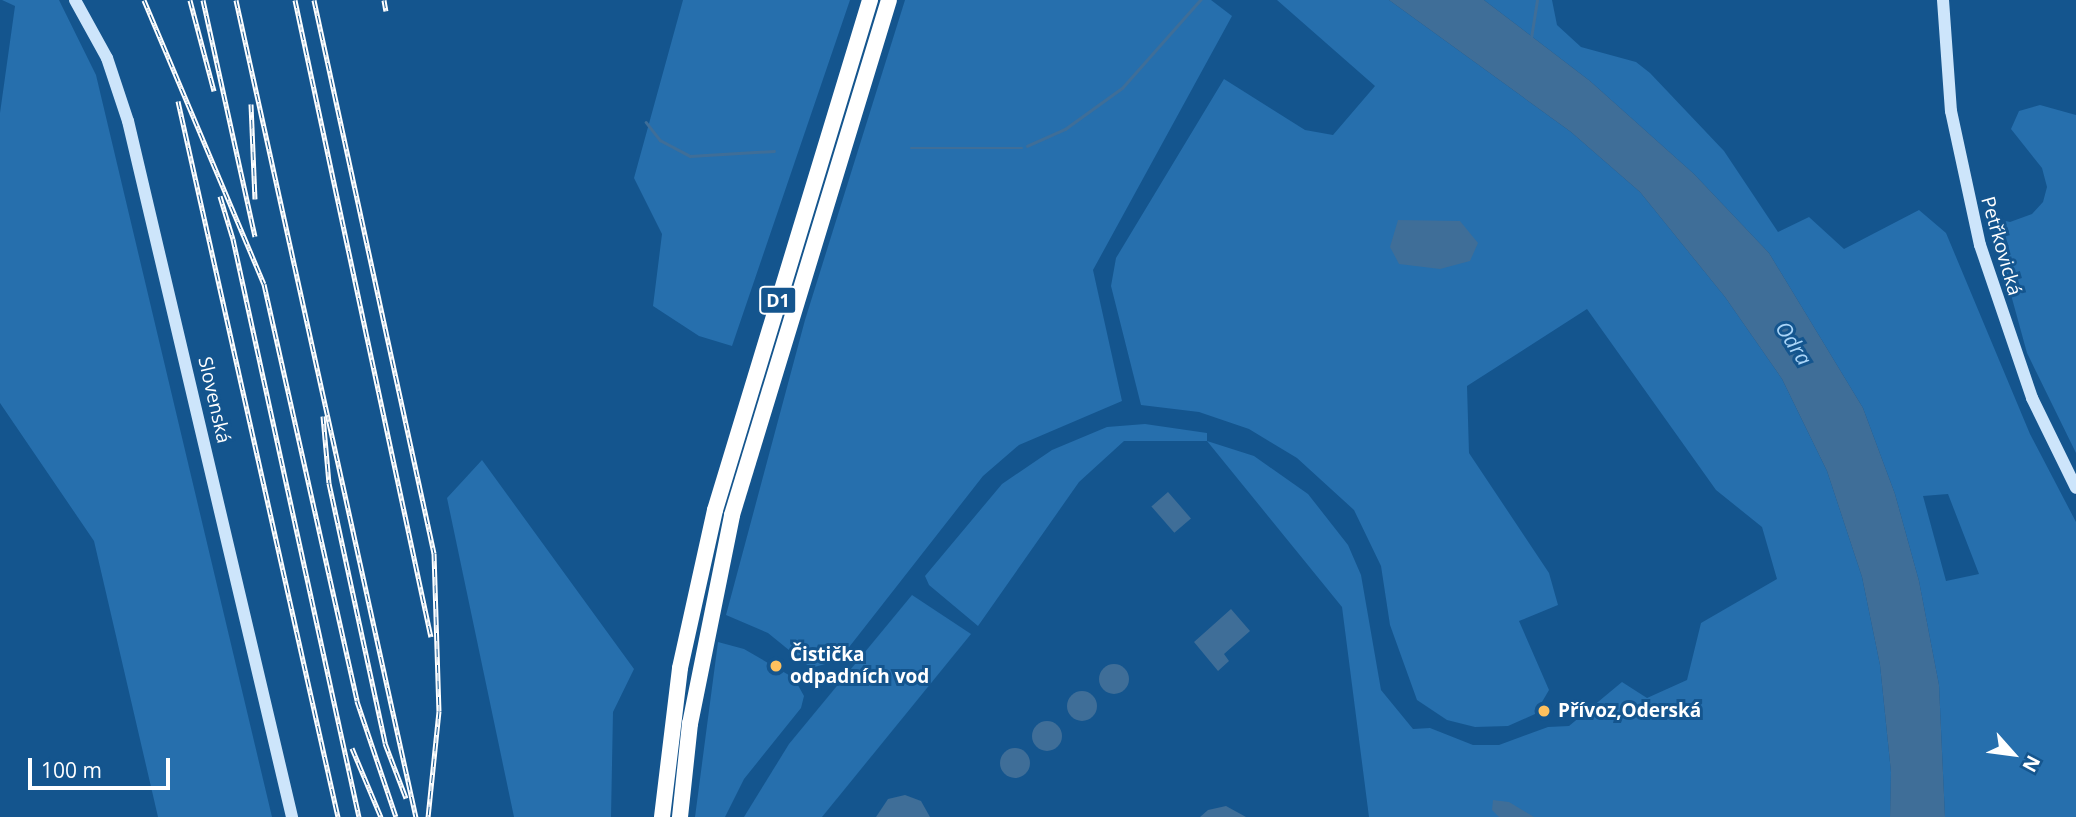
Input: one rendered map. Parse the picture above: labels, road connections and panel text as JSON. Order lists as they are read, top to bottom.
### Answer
{
  "streets": {
    "highway": ["D1"],
    "street": ["Petřkovická", "Slovenská"]
  },
  "water": ["Odra"],
  "places": ["Čistička odpadních vod", "Přívoz,Oderská"],
  "scale_bar": "100 m",
  "north": "bottom right"
}
